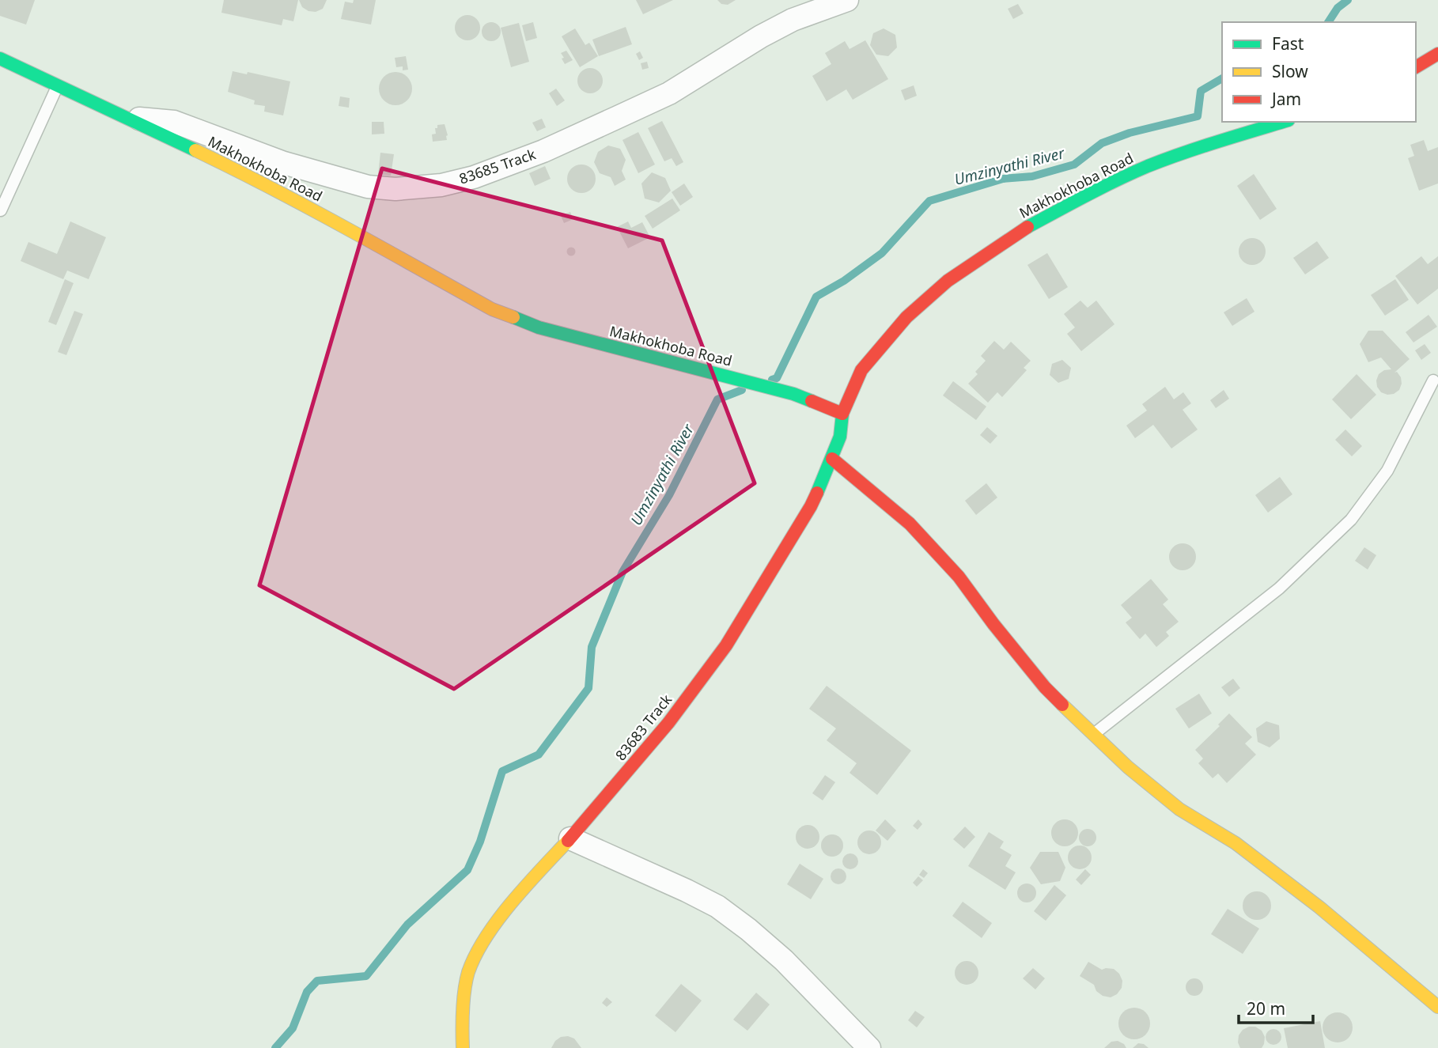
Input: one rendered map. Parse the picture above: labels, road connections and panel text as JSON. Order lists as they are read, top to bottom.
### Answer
{
  "streets": {
    "street": ["83685 Track", "Makhokhoba Road", "83683 Track"]
  },
  "crossings": [
    ["83685 Track", "Makhokhoba Road"],
    ["Makhokhoba Road", "83683 Track"]
  ],
  "water": ["Umzinyathi River"],
  "legend": ["Fast", "Slow", "Jam"],
  "scale_bar": "20 m"
}
